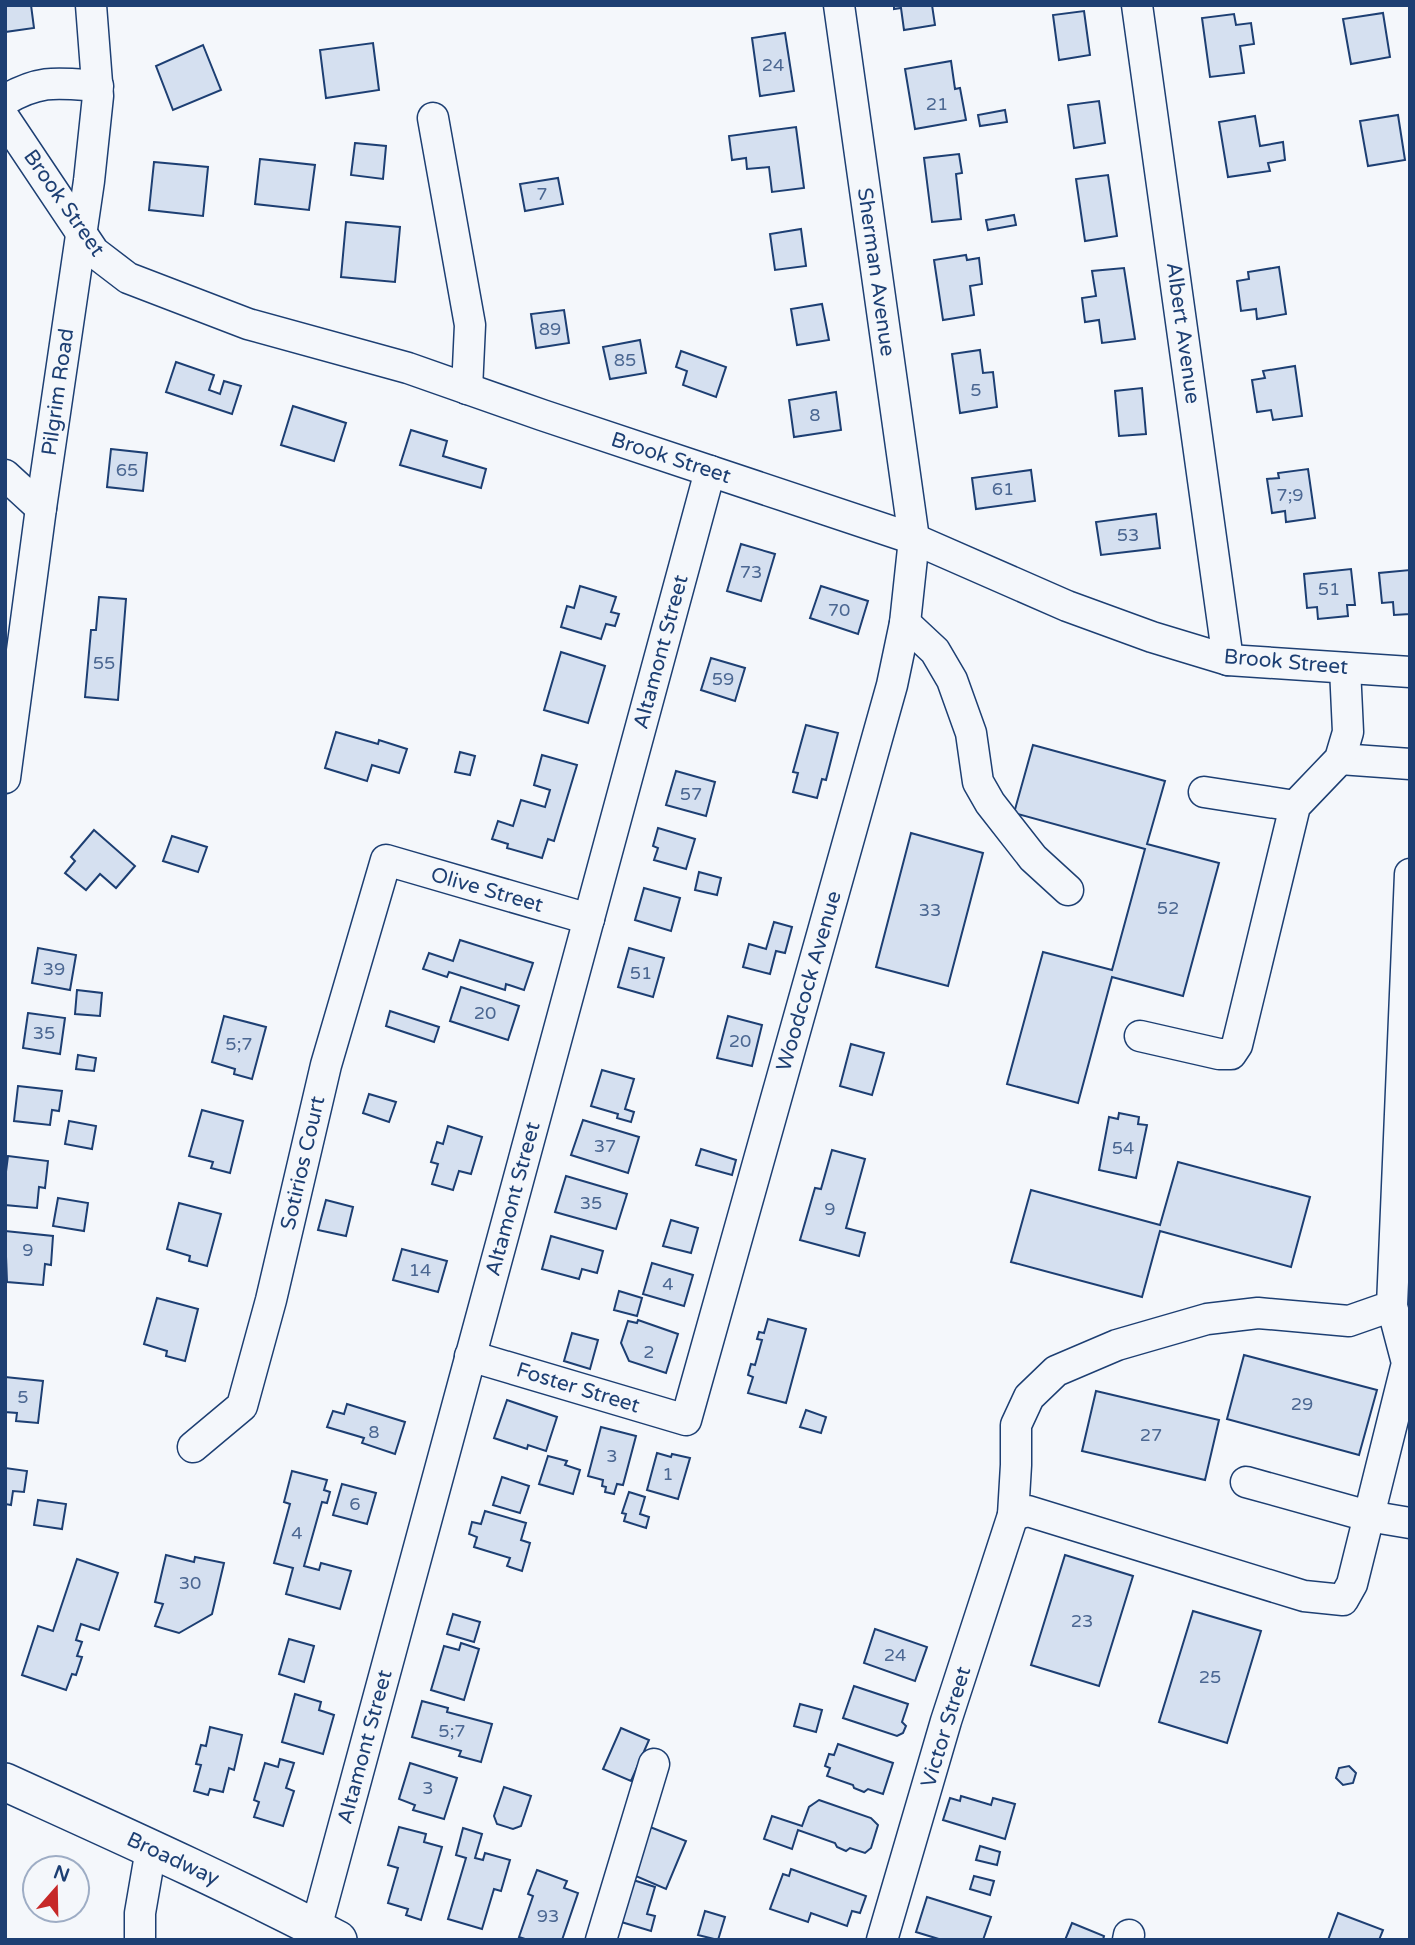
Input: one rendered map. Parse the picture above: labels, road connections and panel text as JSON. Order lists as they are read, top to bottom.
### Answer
{
  "streets": {
    "main road": ["Broadway"],
    "street": [
      "Brook Street",
      "Sherman Avenue",
      "Albert Avenue",
      "Pilgrim Road",
      "Altamont Street",
      "Olive Street",
      "Woodcock Avenue",
      "Sotirios Court",
      "Foster Street",
      "Victor Street"
    ]
  },
  "crossings": [
    ["Brook Street", "Sherman Avenue"],
    ["Brook Street", "Albert Avenue"],
    ["Brook Street", "Pilgrim Road"],
    ["Brook Street", "Altamont Street"],
    ["Brook Street", "Woodcock Avenue"],
    ["Sherman Avenue", "Woodcock Avenue"],
    ["Altamont Street", "Olive Street"],
    ["Altamont Street", "Foster Street"],
    ["Altamont Street", "Broadway"],
    ["Olive Street", "Sotirios Court"],
    ["Woodcock Avenue", "Foster Street"]
  ],
  "house_numbers": [
    "24",
    "21",
    "7",
    "89",
    "85",
    "5",
    "8",
    "65",
    "61",
    "7;9",
    "53",
    "73",
    "51",
    "70",
    "55",
    "59",
    "57",
    "52",
    "33",
    "39",
    "51",
    "20",
    "35",
    "20",
    "5;7",
    "37",
    "54",
    "35",
    "9",
    "9",
    "14",
    "4",
    "2",
    "5",
    "29",
    "8",
    "27",
    "3",
    "1",
    "6",
    "4",
    "30",
    "23",
    "24",
    "25",
    "5;7",
    "3",
    "93"
  ],
  "north": "top"
}
